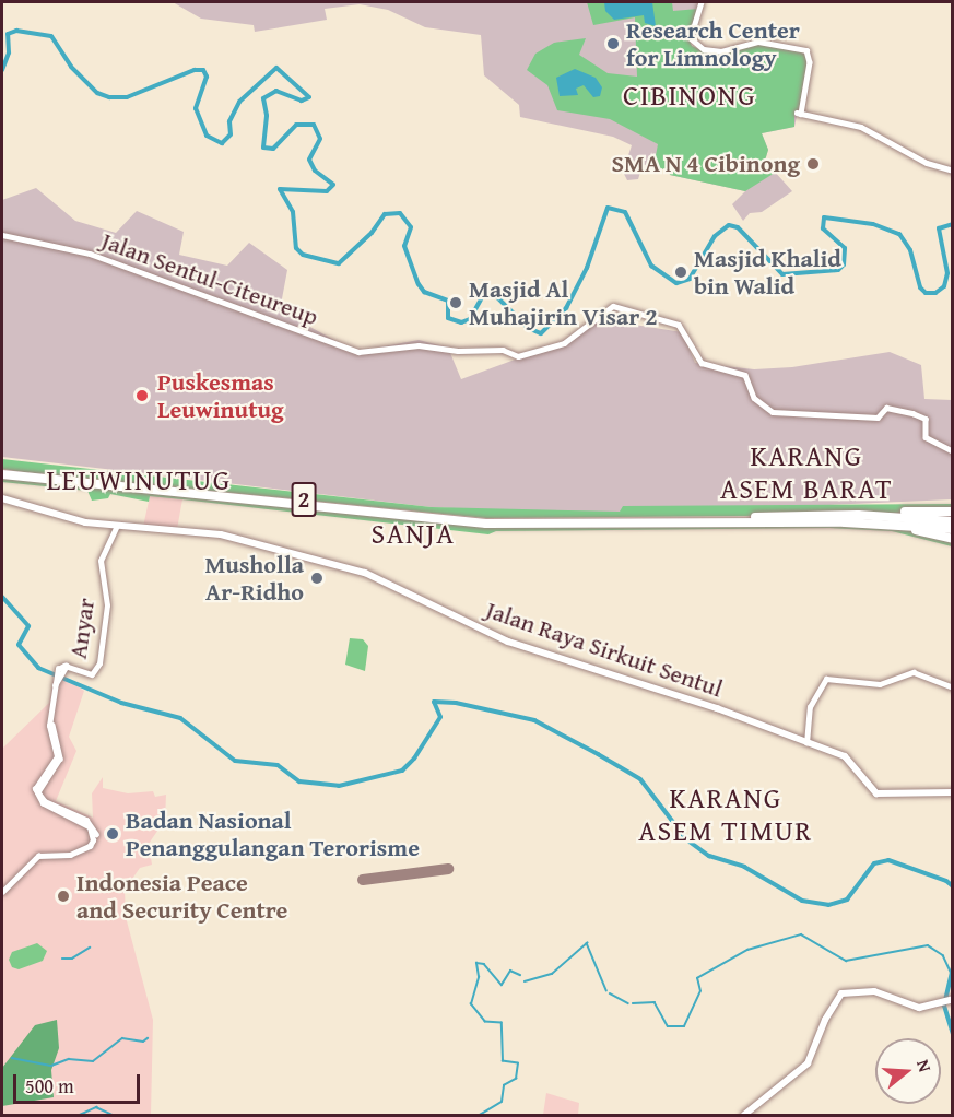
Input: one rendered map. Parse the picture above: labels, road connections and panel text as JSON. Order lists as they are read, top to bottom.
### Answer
{
  "streets": {
    "highway": ["2"],
    "main road": ["Jalan Raya Sirkuit Sentul"],
    "street": ["Jalan Sentul-Citeureup", "Anyar"]
  },
  "crossings": [
    ["Anyar", "Jalan Raya Sirkuit Sentul"]
  ],
  "districts": [
    "CIBINONG",
    "KARANG ASEM BARAT",
    "LEUWINUTUG",
    "SANJA",
    "KARANG ASEM TIMUR"
  ],
  "places": [
    "Research Center for Limnology",
    "SMA N 4 Cibinong",
    "Masjid Khalid bin Walid",
    "Masjid Al Muhajirin Visar 2",
    "Puskesmas Leuwinutug",
    "Musholla Ar-Ridho",
    "Badan Nasional Penanggulangan Terorisme",
    "Indonesia Peace and Security Centre"
  ],
  "scale_bar": "500 m",
  "north": "right"
}
